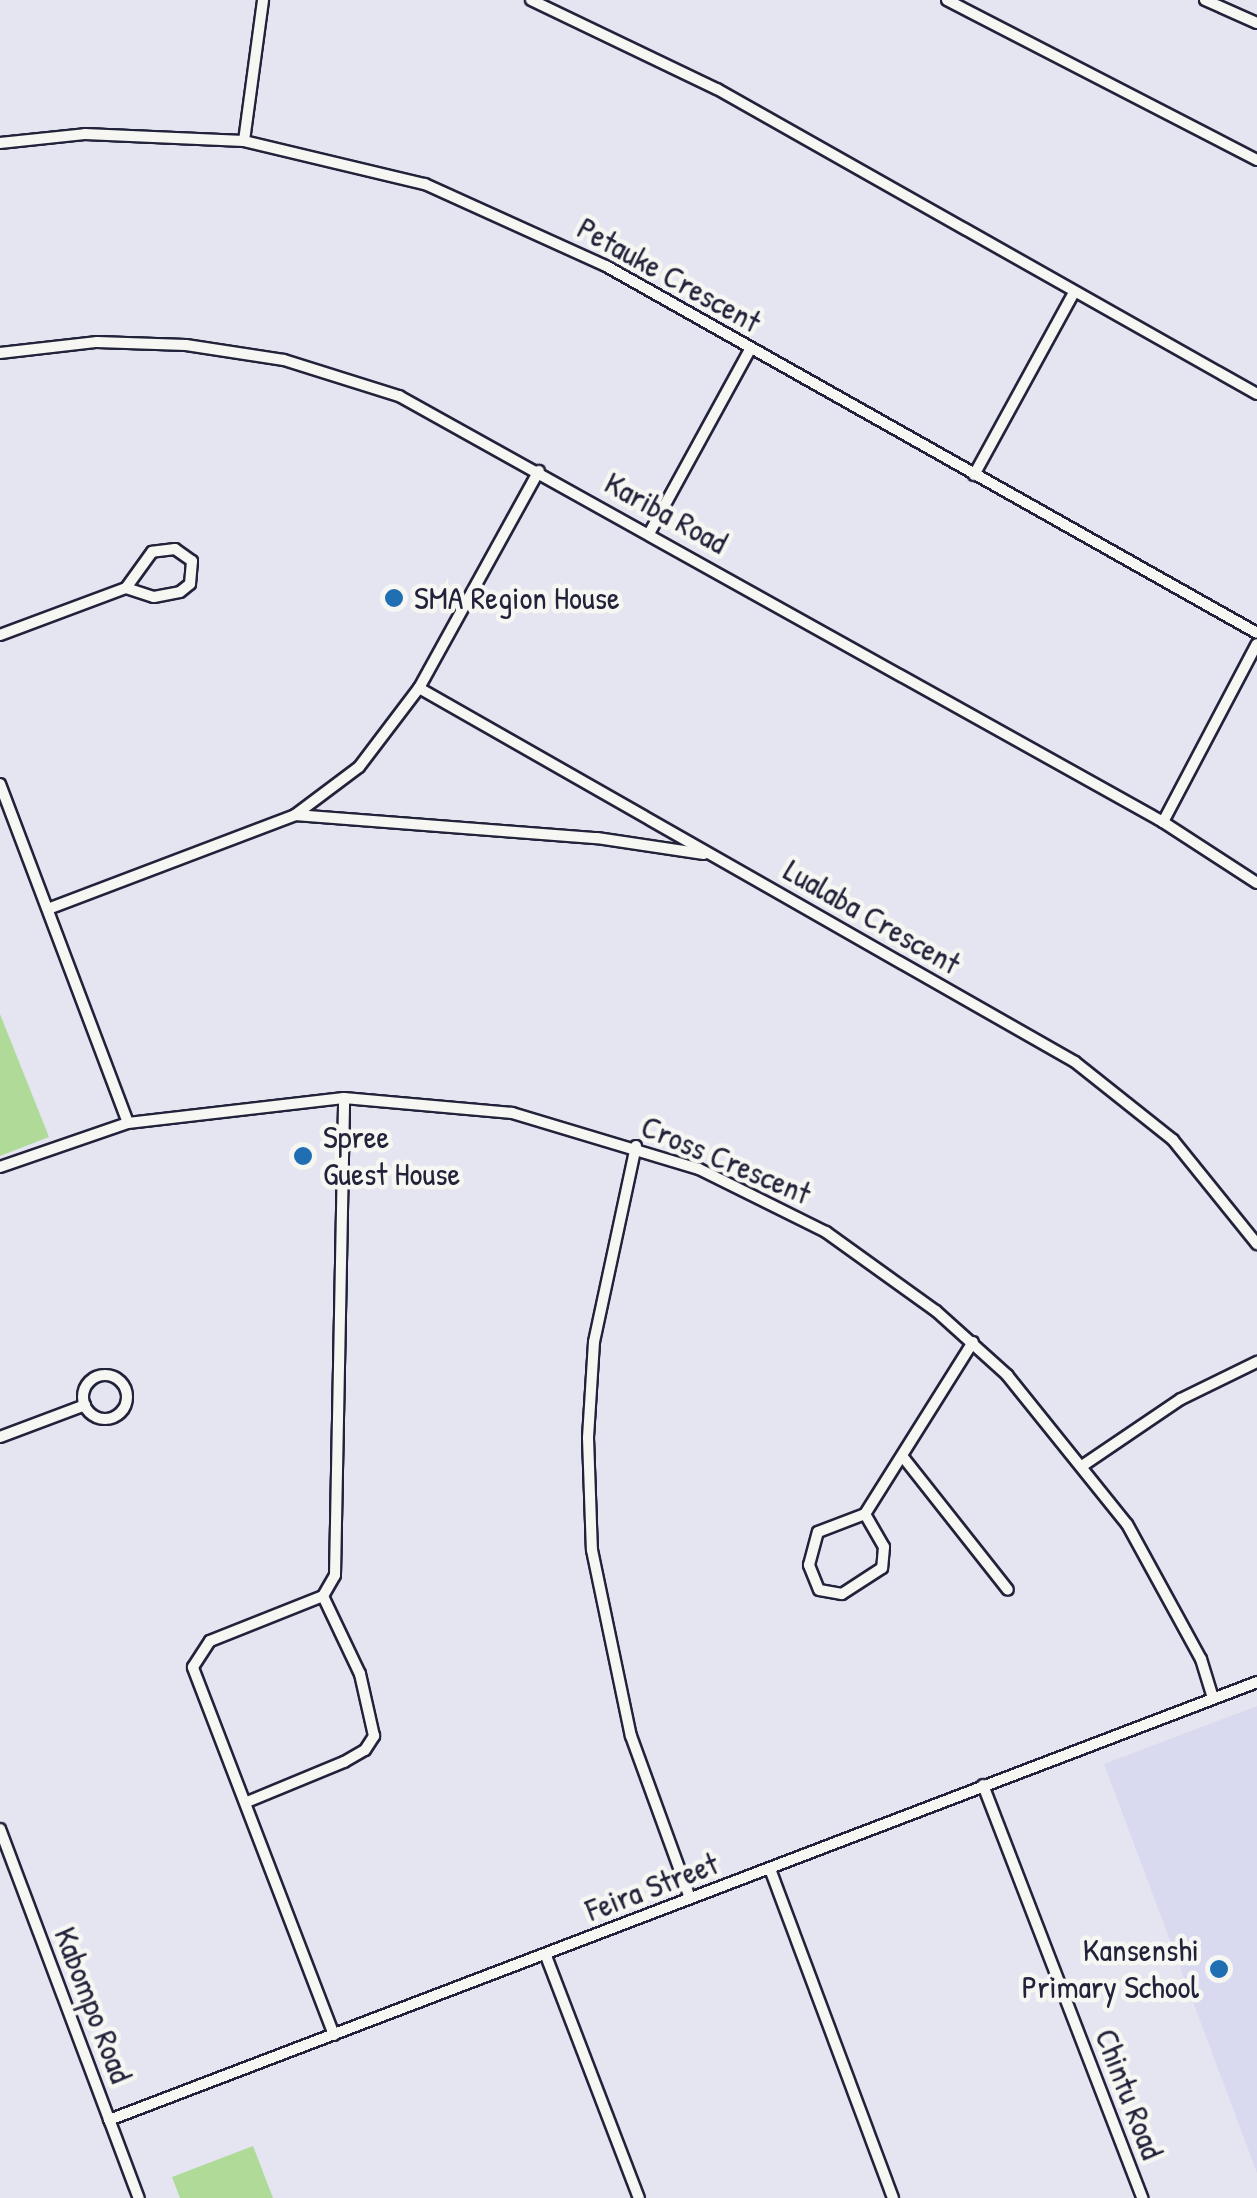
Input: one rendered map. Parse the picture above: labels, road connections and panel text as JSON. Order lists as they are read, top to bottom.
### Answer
{
  "streets": {
    "street": [
      "Petauke Crescent",
      "Kariba Road",
      "Lualaba Crescent",
      "Cross Crescent",
      "Feira Street",
      "Kabompo Road",
      "Chintu Road"
    ]
  },
  "crossings": [
    ["Cross Crescent", "Feira Street"],
    ["Feira Street", "Kabompo Road"],
    ["Feira Street", "Chintu Road"]
  ],
  "places": ["SMA Region House", "Spree Guest House", "Kansenshi Primary School"]
}
